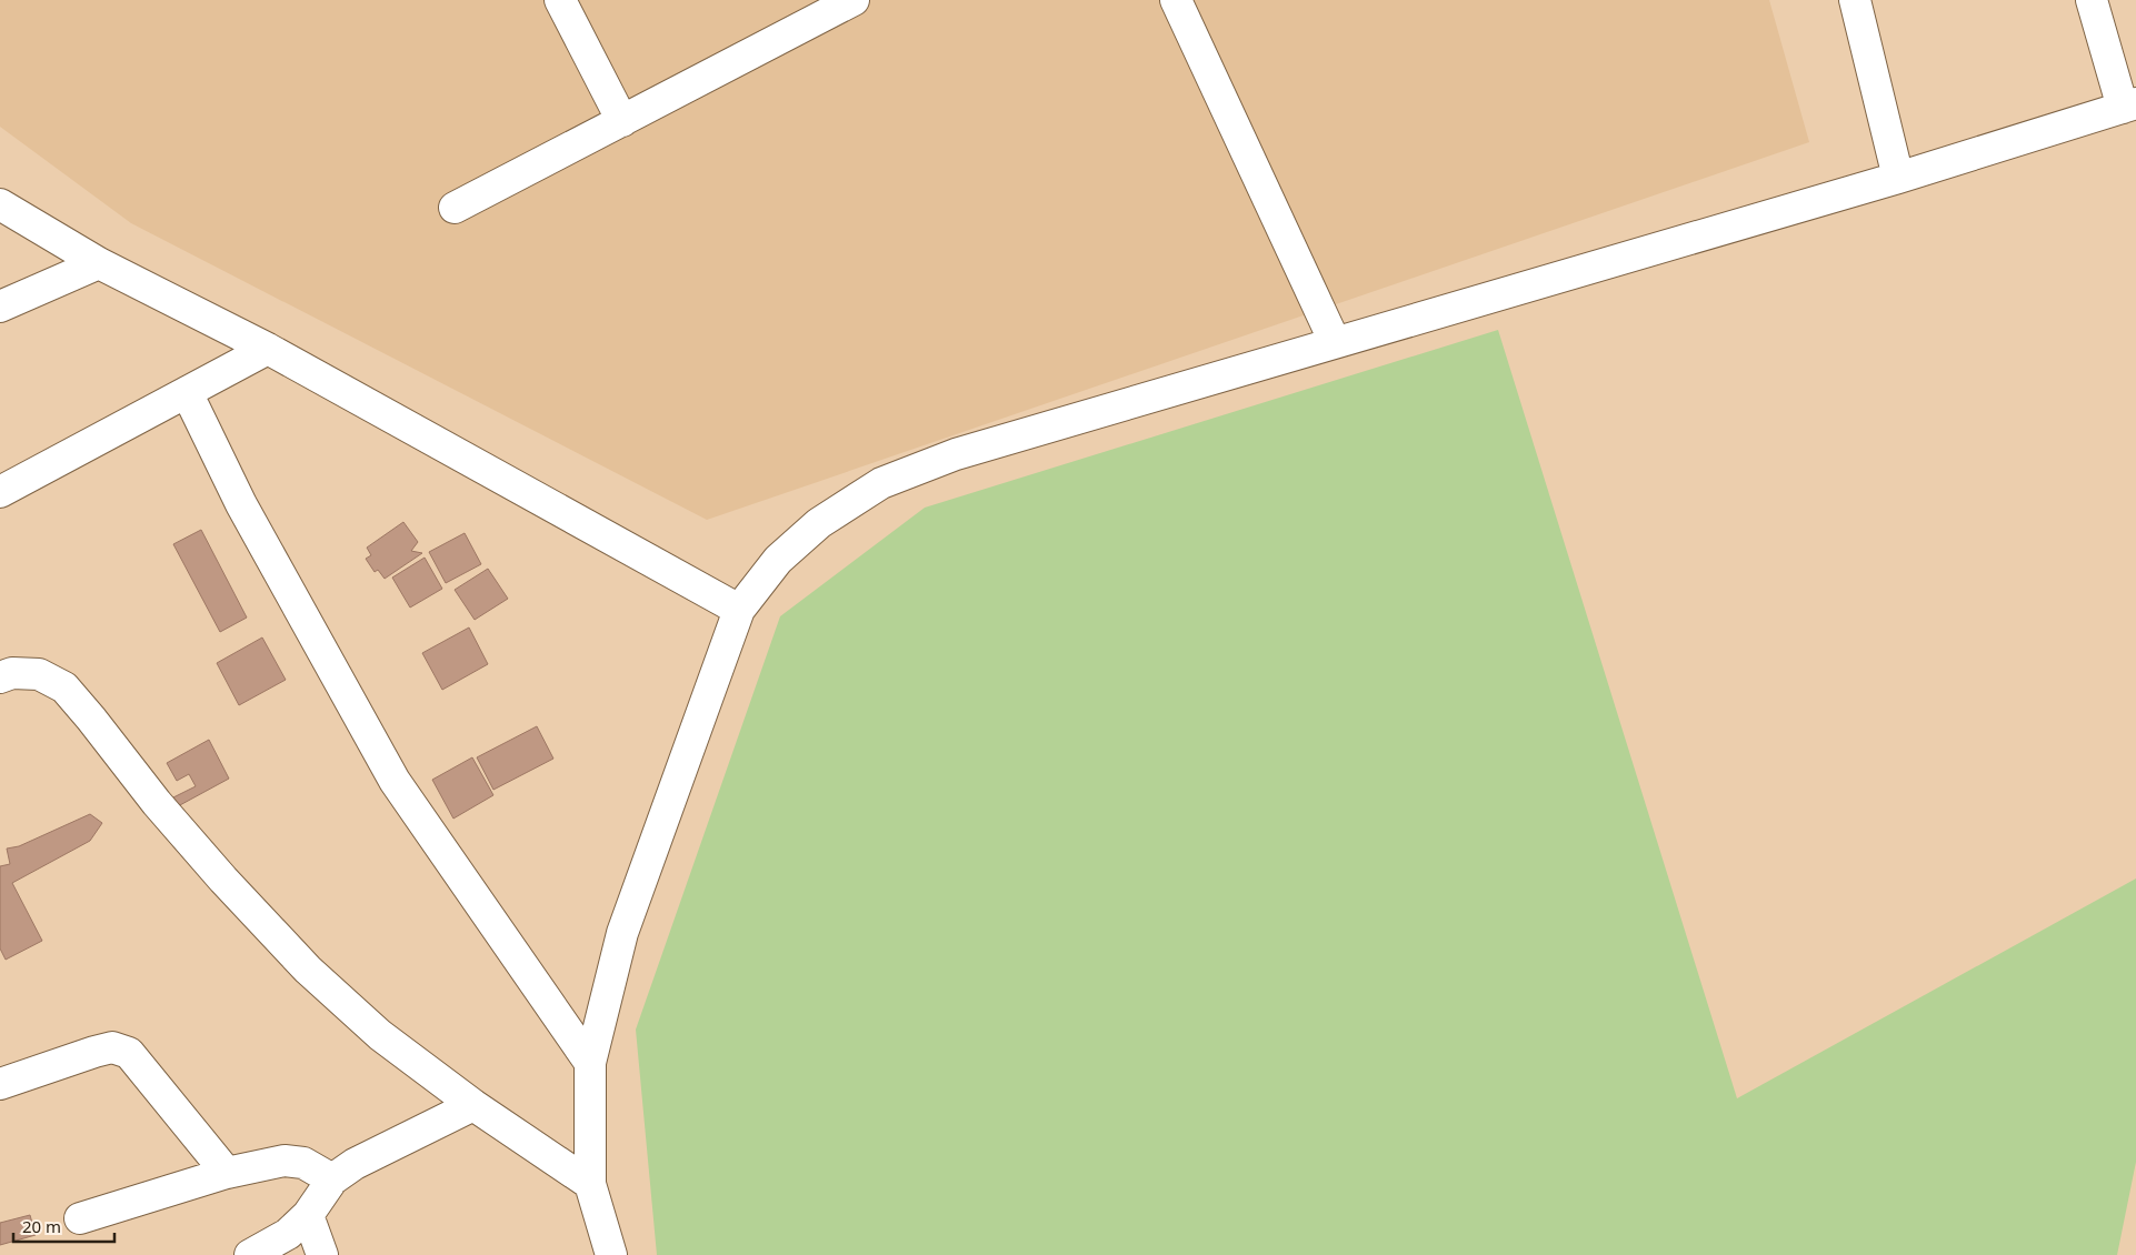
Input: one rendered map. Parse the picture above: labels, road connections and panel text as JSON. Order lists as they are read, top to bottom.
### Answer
{
  "scale_bar": "20 m"
}
